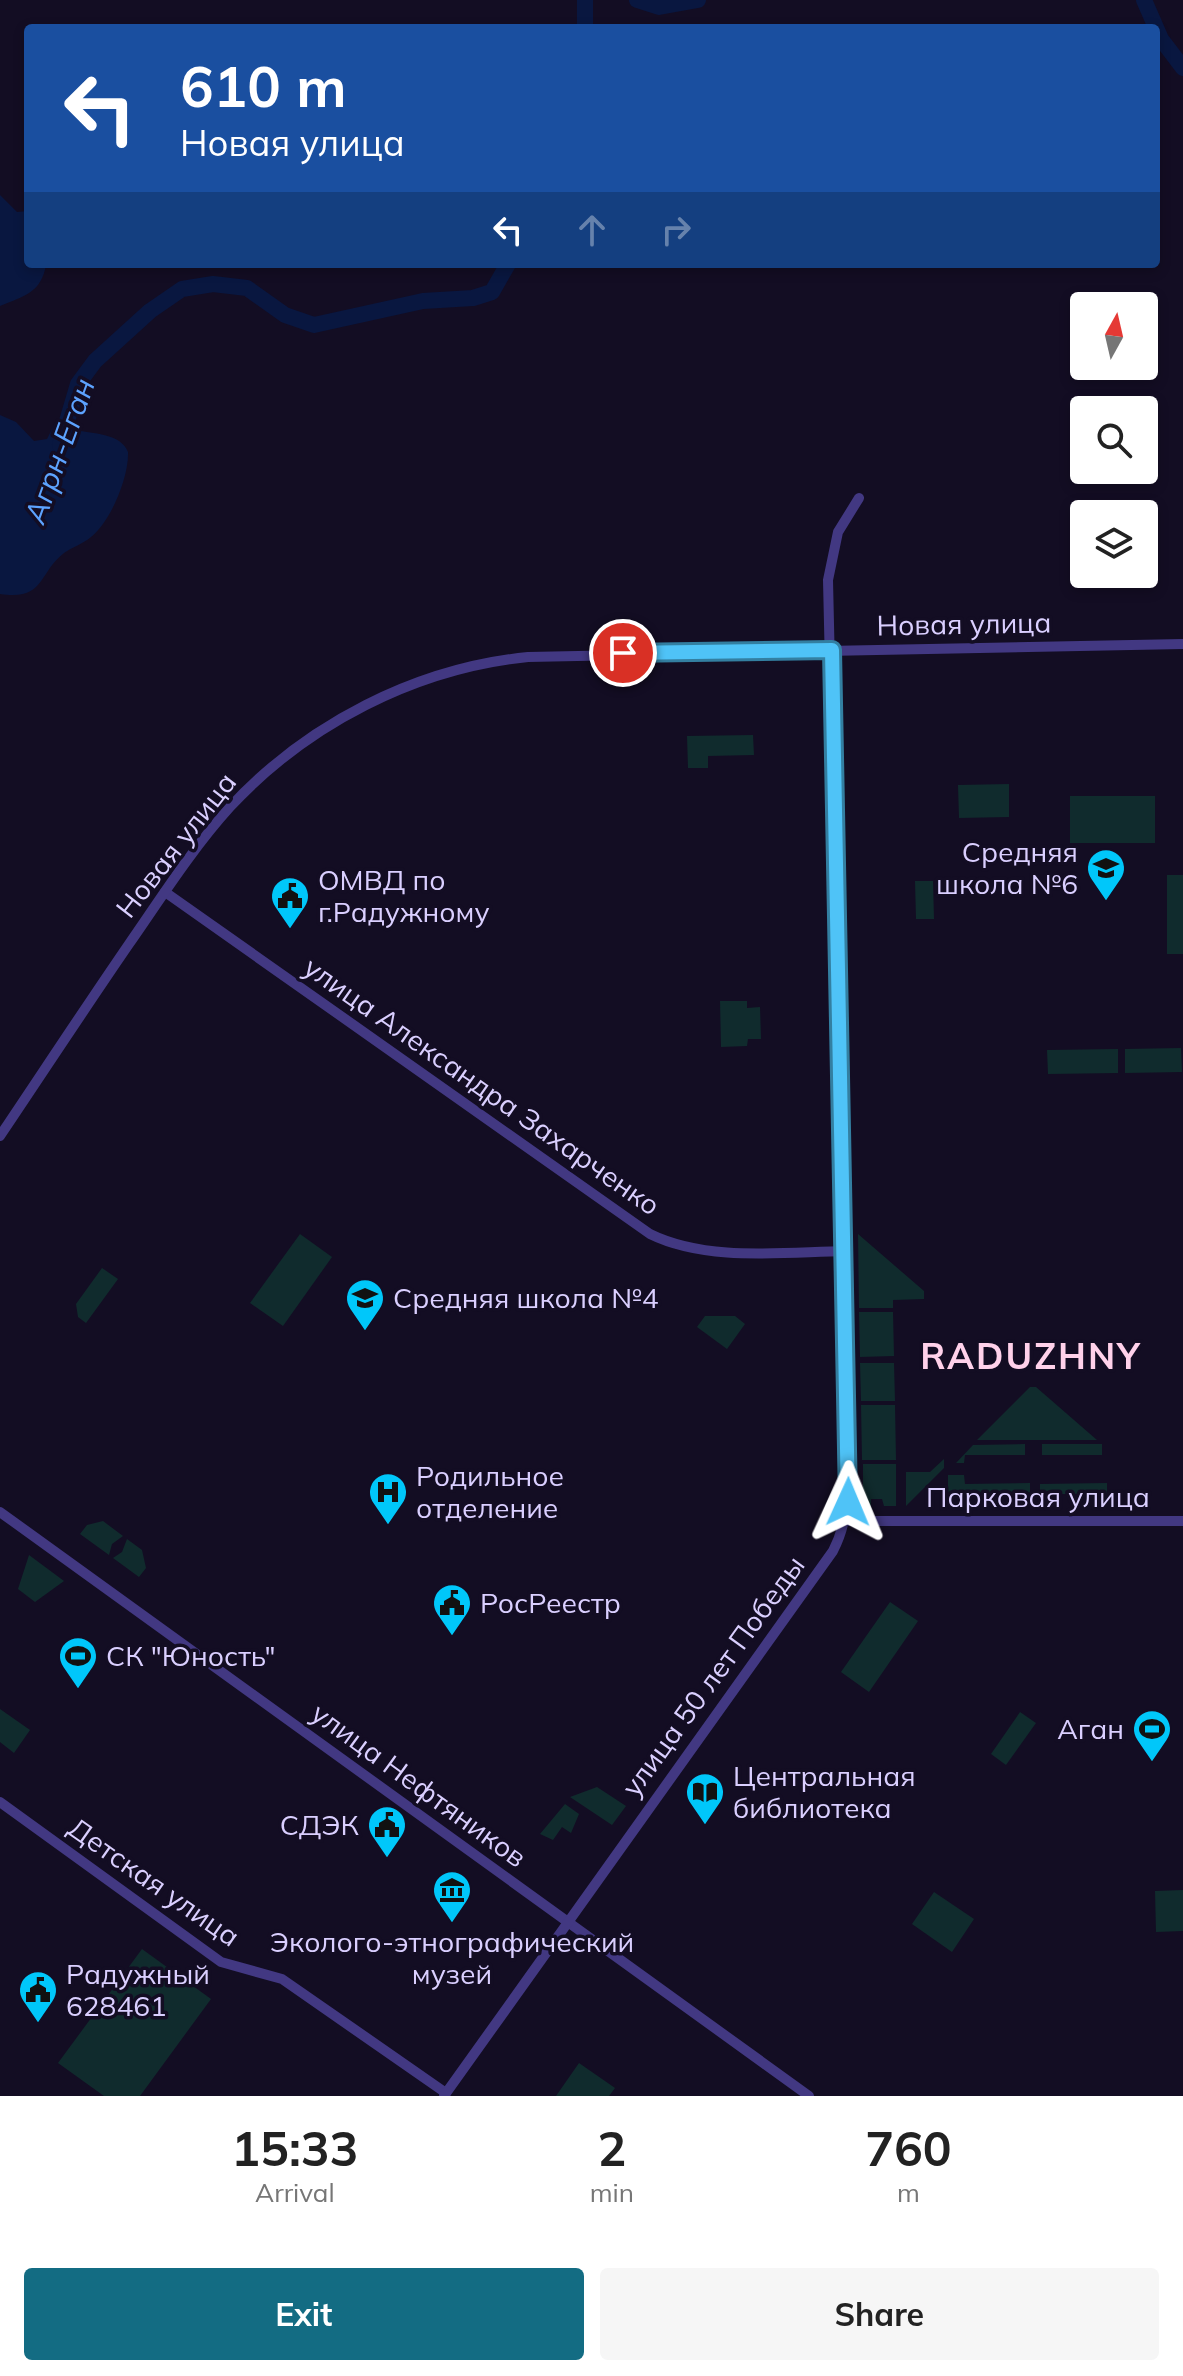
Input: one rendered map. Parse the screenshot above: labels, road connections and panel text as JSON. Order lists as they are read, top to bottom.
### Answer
{
  "streets": {
    "street": [
      "Новая улица",
      "улица Александра Захарченко",
      "Парковая улица",
      "улица 50 лет Победы",
      "улица Нефтяников",
      "Детская улица"
    ]
  },
  "crossings": [
    ["Новая улица", "улица Александра Захарченко"],
    ["Новая улица", "улица 50 лет Победы"],
    ["улица Александра Захарченко", "улица 50 лет Победы"],
    ["Парковая улица", "улица 50 лет Победы"],
    ["улица 50 лет Победы", "улица Нефтяников"],
    ["улица 50 лет Победы", "Детская улица"]
  ],
  "districts": ["RADUZHNY"],
  "water": ["Агрн-Еган"],
  "places": {
    "school or university": ["Средняя школа №6", "Средняя школа №4"],
    "public building": [
      "ОМВД по г.Радужному",
      "РосРеестр",
      "СДЭК",
      "Радужный 628461"
    ],
    "hospital": ["Родильное отделение"],
    "sports": ["СК \"Юность\"", "Аган"],
    "library": ["Центральная библиотека"],
    "museum": ["Эколого-этнографический музей"]
  },
  "north": "top",
  "page": {
    "turn": ["610 m", "Новая улица"],
    "eta": [
      "15:33",
      "Arrival",
      "2",
      "min",
      "760",
      "m"
    ],
    "buttons": ["Exit", "Share"]
  }
}
